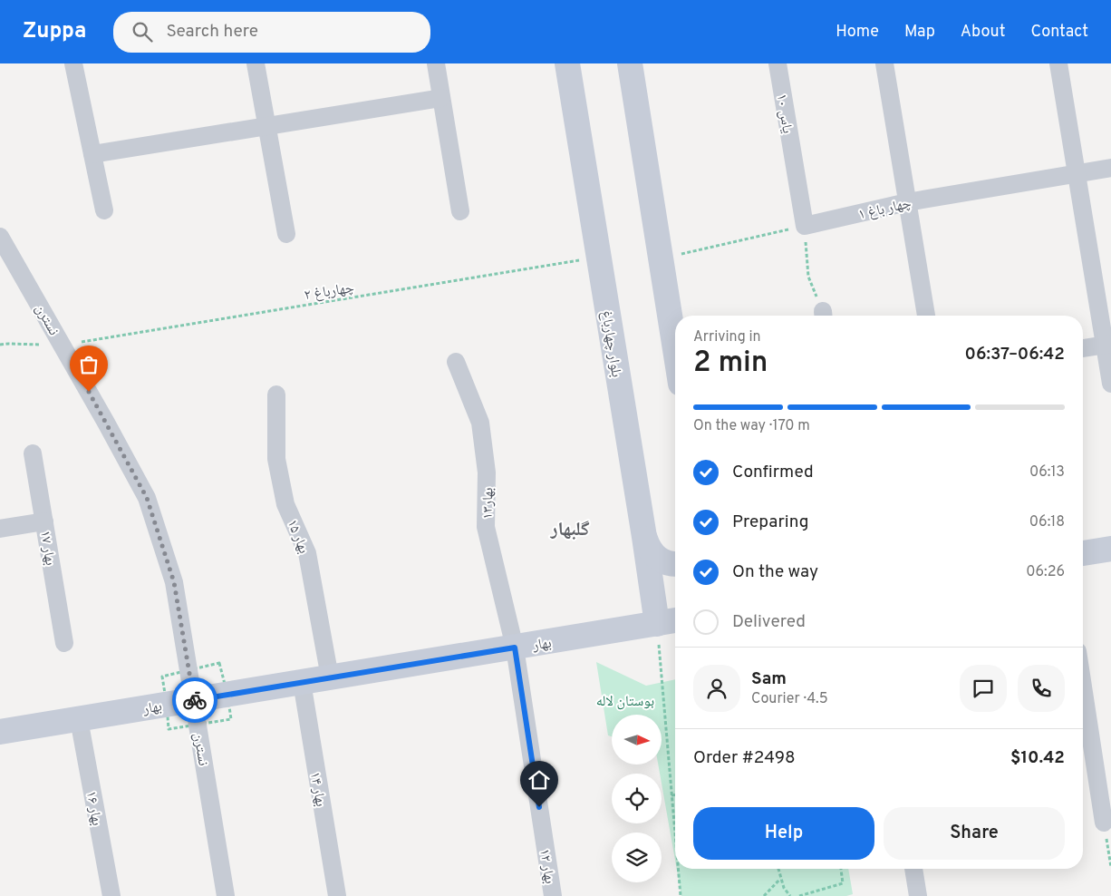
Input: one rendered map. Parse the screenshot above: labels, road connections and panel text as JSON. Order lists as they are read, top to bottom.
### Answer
{
  "streets": {
    "street": [
      "یاس ۱۰",
      "چهار باغ ۱",
      "نسترن",
      "بلوار چهارباغ",
      "بهار۱۳",
      "بهار ۱۵",
      "بهار ۱۷",
      "بهار",
      "بهار ۱۴",
      "بهار ۱۶",
      "بهار ۱۲"
    ],
    "path": ["چهارباغ ۲"]
  },
  "crossings": [
    ["یاس ۱۰", "چهار باغ ۱"],
    ["چهارباغ ۲", "نسترن"],
    ["چهارباغ ۲", "بلوار چهارباغ"],
    ["نسترن", "بهار"],
    ["بلوار چهارباغ", "بهار"],
    ["بهار۱۳", "بهار"],
    ["بهار۱۳", "بهار ۱۲"],
    ["بهار ۱۵", "بهار"],
    ["بهار", "بهار ۱۴"],
    ["بهار", "بهار ۱۶"],
    ["بهار", "بهار ۱۲"]
  ],
  "districts": ["گلبهار"],
  "parks": ["بوستان لاله"],
  "north": "right",
  "page": {
    "header": "Zuppa",
    "search": "Search here",
    "nav": [
      "Home",
      "Map",
      "About",
      "Contact"
    ],
    "heading": ["2 min", "Arriving in", "06:37–06:42"],
    "panel": [
      "Sam",
      "Courier · 4.5",
      "Order #2498",
      "$10.42"
    ],
    "bar": "On the way · 170 m",
    "list": [
      ["Confirmed", "06:13"],
      ["Preparing", "06:18"],
      ["On the way", "06:26"],
      "Delivered"
    ],
    "buttons": ["Help", "Share"]
  }
}
